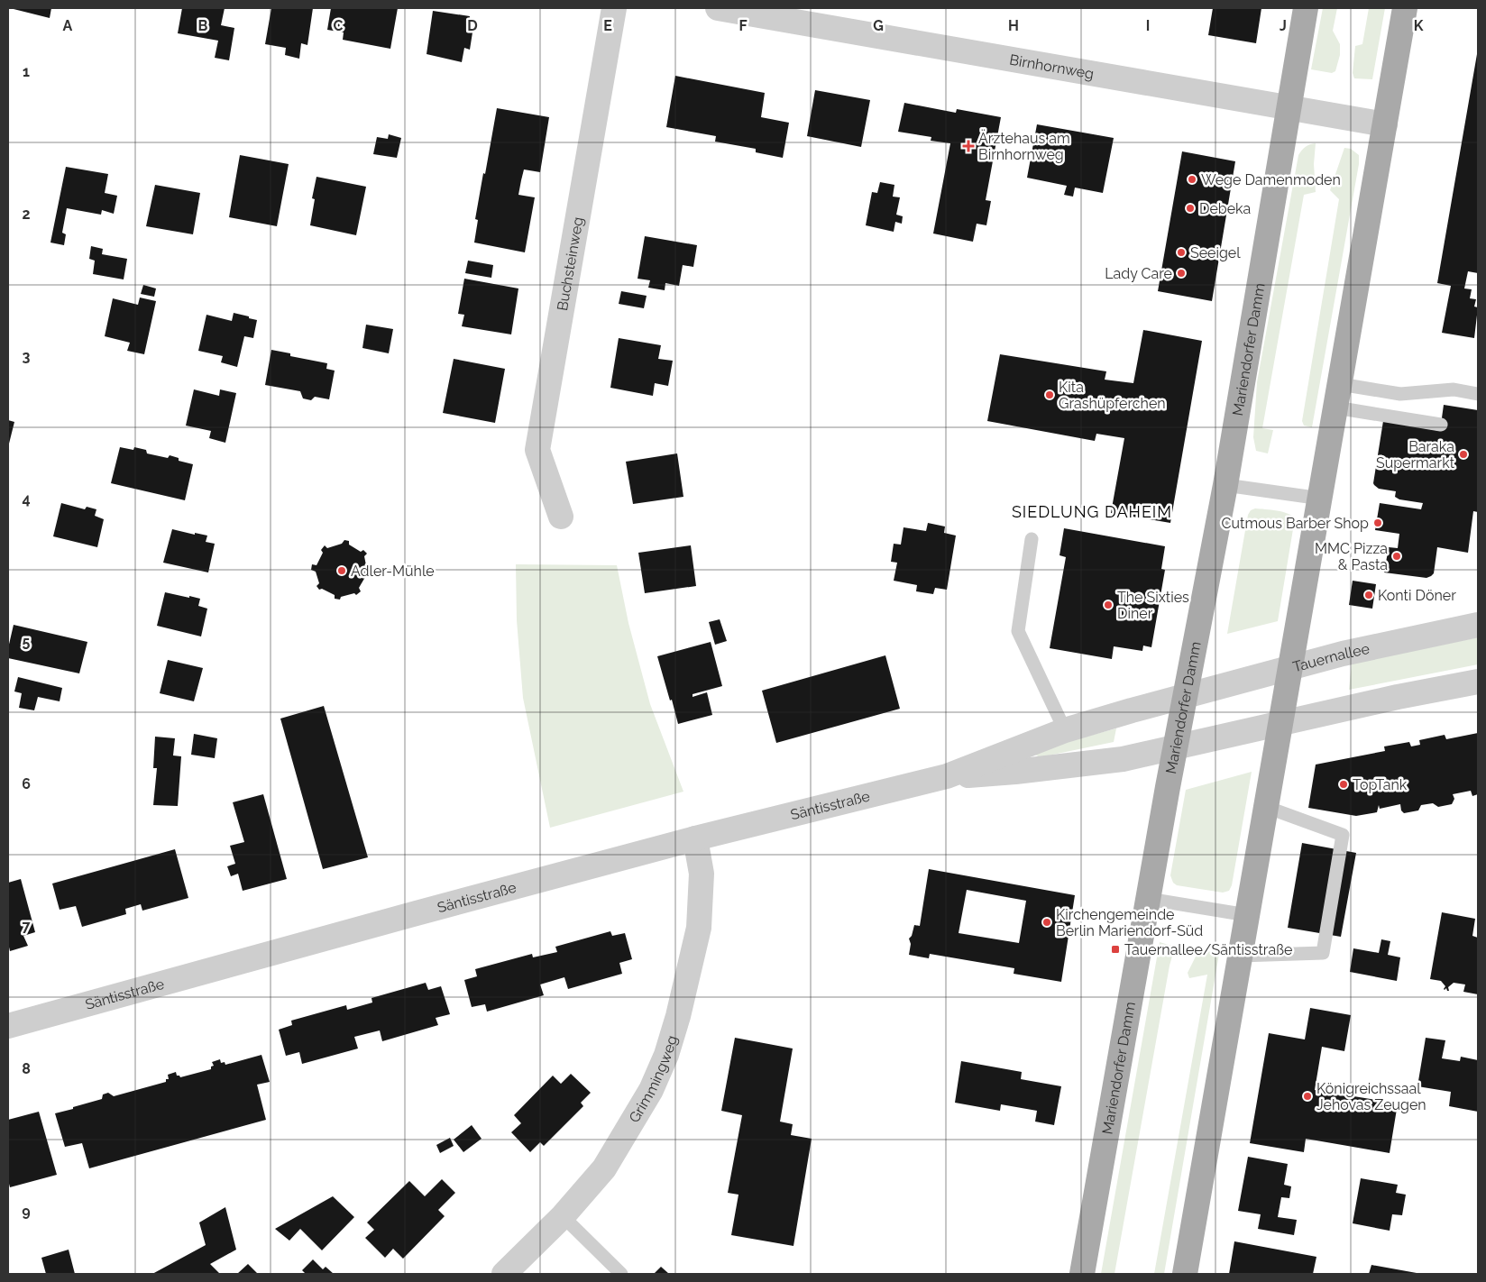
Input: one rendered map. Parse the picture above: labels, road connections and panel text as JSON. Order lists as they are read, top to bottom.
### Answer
{
  "streets": {
    "main road": ["Mariendorfer Damm"],
    "street": [
      "Birnhornweg",
      "Buchsteinweg",
      "Tauernallee",
      "Säntisstraße",
      "Grimmingweg"
    ]
  },
  "crossings": [
    ["Birnhornweg", "Mariendorfer Damm"],
    ["Mariendorfer Damm", "Tauernallee"],
    ["Mariendorfer Damm", "Säntisstraße"],
    ["Tauernallee", "Säntisstraße"],
    ["Säntisstraße", "Grimmingweg"]
  ],
  "districts": ["SIEDLUNG DAHEIM"],
  "places": {
    "health": ["Ärztehaus am Birnhornweg"],
    "other": [
      "Wege Damenmoden",
      "Debeka",
      "Seeigel",
      "Lady Care",
      "Kita Grashüpferchen",
      "Baraka Supermarkt",
      "Cutmous Barber Shop",
      "MMC Pizza & Pasta",
      "Adler-Mühle",
      "Konti Döner",
      "The Sixties Diner",
      "TopTank",
      "Kirchengemeinde Berlin Mariendorf-Süd",
      "Königreichssaal Jehovas Zeugen"
    ],
    "transit": ["Tauernallee/Säntisstraße"]
  },
  "grid": {
    "columns": [
      "A",
      "B",
      "C",
      "D",
      "E",
      "F",
      "G",
      "H",
      "I",
      "J",
      "K"
    ],
    "rows": [
      "1",
      "2",
      "3",
      "4",
      "5",
      "6",
      "7",
      "8",
      "9"
    ]
  }
}
